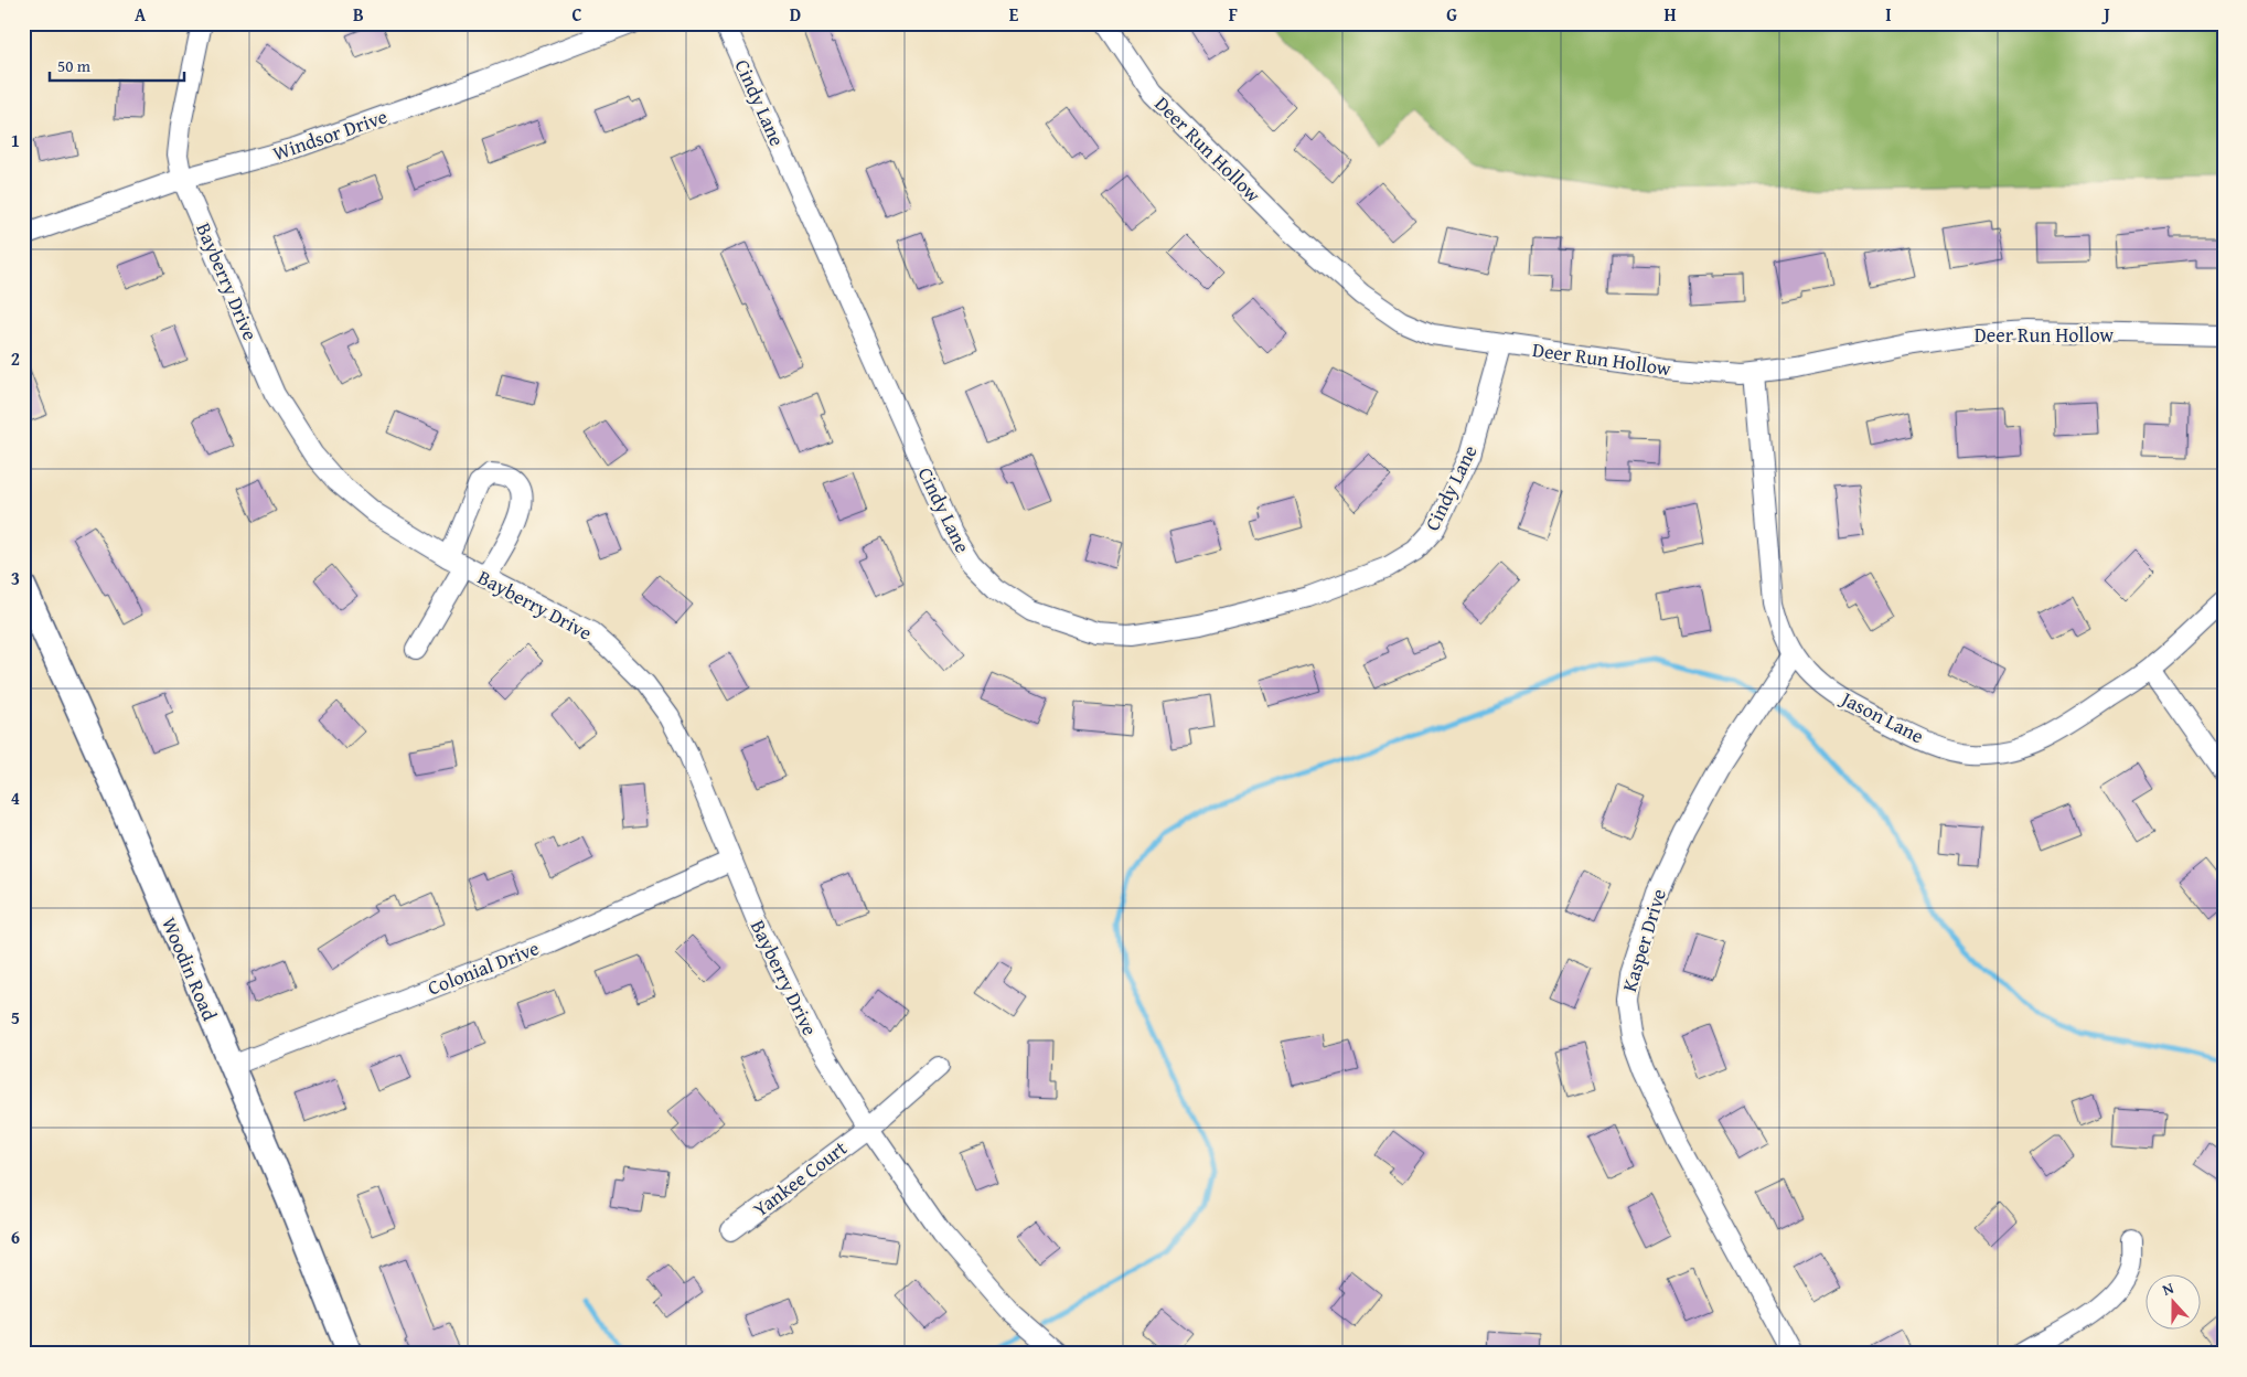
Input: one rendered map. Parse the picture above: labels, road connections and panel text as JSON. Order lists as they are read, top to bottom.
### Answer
{
  "streets": {
    "street": [
      "Cindy Lane",
      "Windsor Drive",
      "Deer Run Hollow",
      "Bayberry Drive",
      "Jason Lane",
      "Kasper Drive",
      "Colonial Drive",
      "Woodin Road",
      "Yankee Court"
    ]
  },
  "crossings": [
    ["Cindy Lane", "Deer Run Hollow"],
    ["Windsor Drive", "Bayberry Drive"],
    ["Deer Run Hollow", "Jason Lane"],
    ["Bayberry Drive", "Colonial Drive"],
    ["Bayberry Drive", "Yankee Court"],
    ["Jason Lane", "Kasper Drive"],
    ["Colonial Drive", "Woodin Road"]
  ],
  "scale_bar": "50 m",
  "north": "top",
  "grid": {
    "columns": [
      "A",
      "B",
      "C",
      "D",
      "E",
      "F",
      "G",
      "H",
      "I",
      "J"
    ],
    "rows": [
      "1",
      "2",
      "3",
      "4",
      "5",
      "6"
    ]
  }
}
